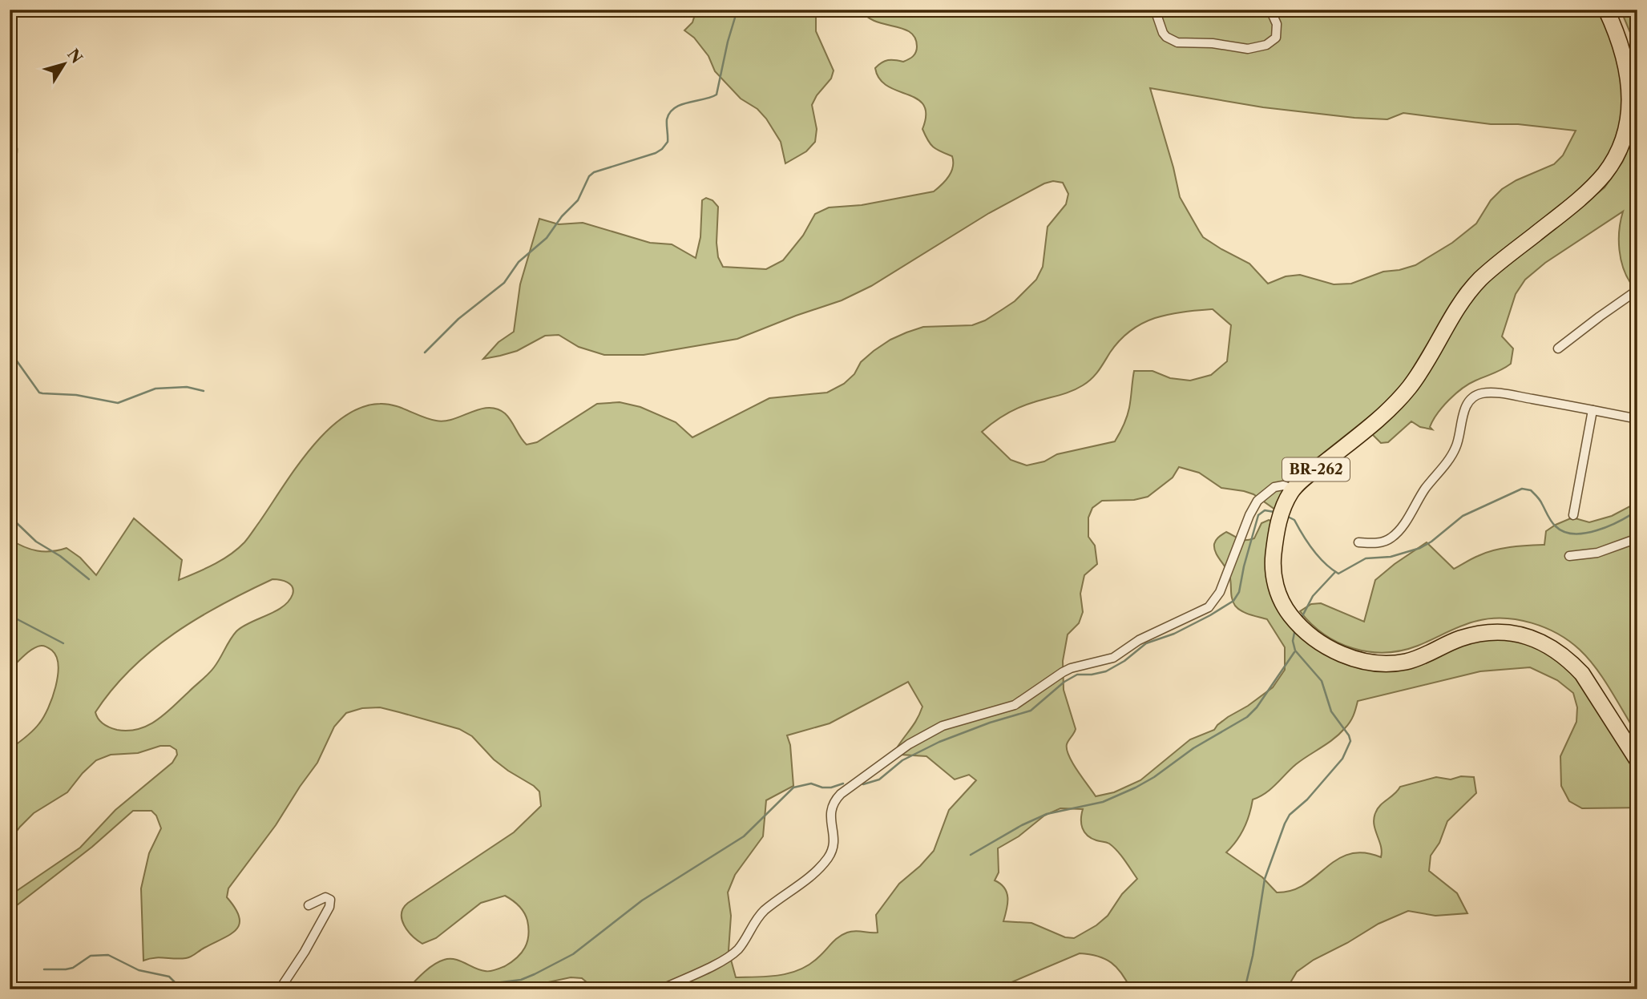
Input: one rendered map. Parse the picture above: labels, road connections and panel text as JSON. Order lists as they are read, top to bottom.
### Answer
{
  "streets": {
    "highway": ["BR-262"]
  },
  "north": "top right"
}
